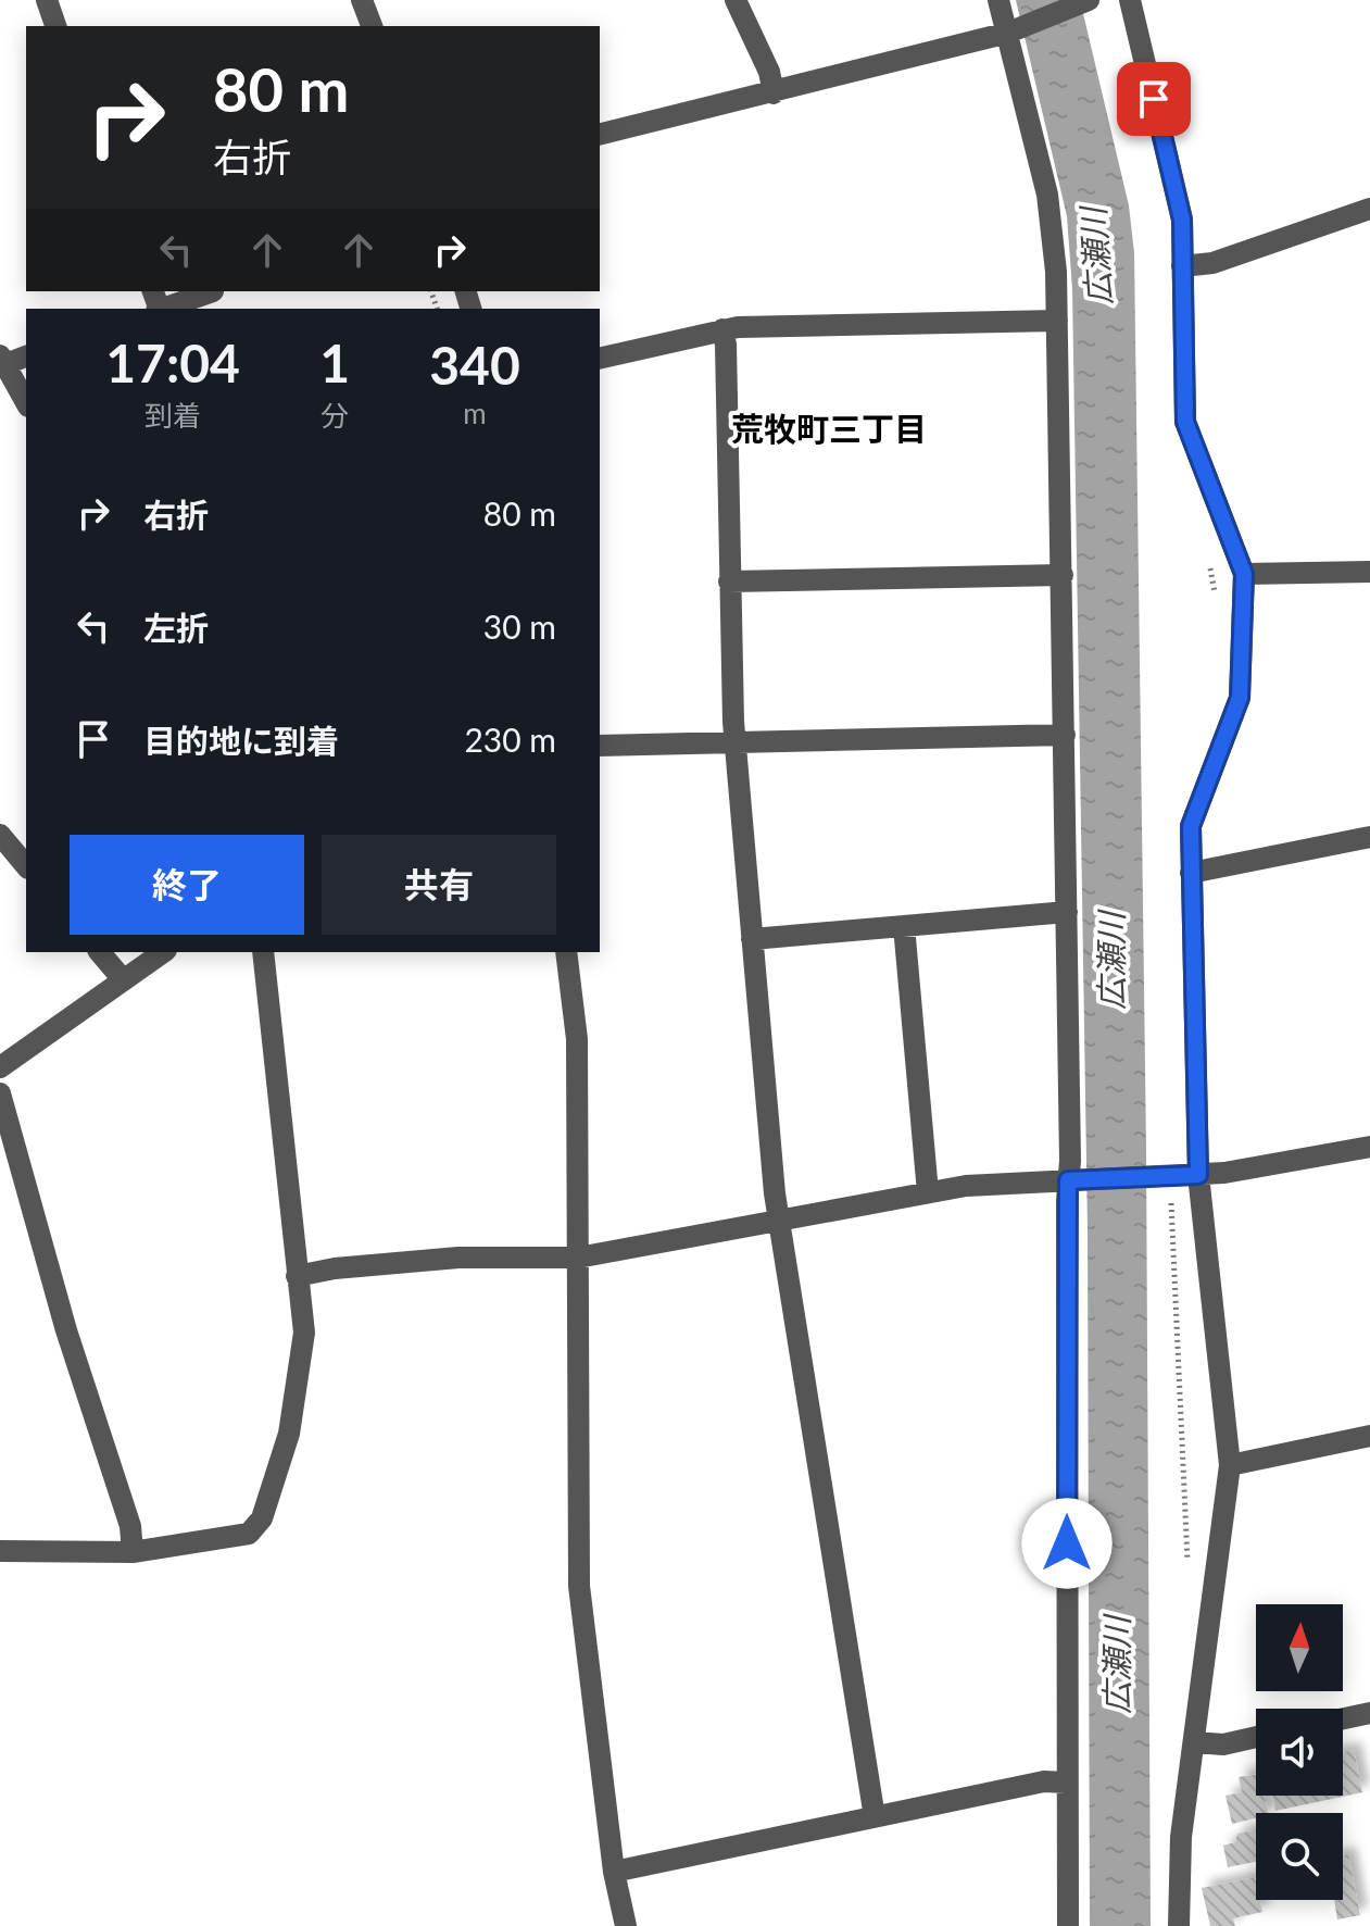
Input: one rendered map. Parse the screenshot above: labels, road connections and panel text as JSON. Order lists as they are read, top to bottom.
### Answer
{
  "districts": ["荒牧町三丁目"],
  "water": ["広瀬川"],
  "north": "top",
  "page": {
    "turn": ["80 m", "右折"],
    "eta": [
      "17:04",
      "到着",
      "1",
      "分",
      "340",
      "m"
    ],
    "list": [
      {
        "name": "右折",
        "value": "80 m"
      },
      {
        "name": "左折",
        "value": "30 m"
      },
      {
        "name": "目的地に到着",
        "value": "230 m"
      }
    ],
    "buttons": ["終了", "共有"]
  }
}
